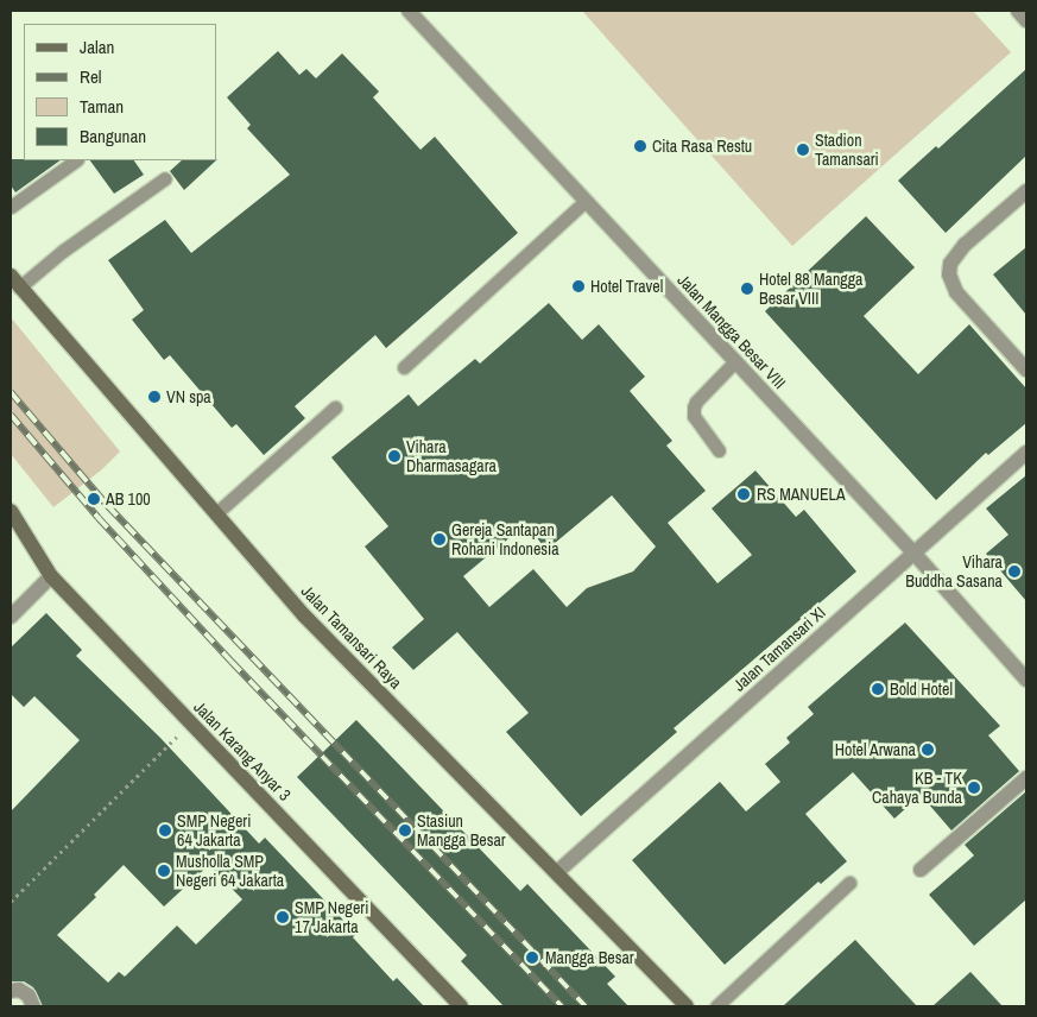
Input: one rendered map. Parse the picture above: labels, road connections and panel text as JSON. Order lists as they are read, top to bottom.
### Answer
{
  "streets": {
    "street": [
      "Jalan Mangga Besar VIII",
      "Jalan Tamansari Raya",
      "Jalan Tamansari XI",
      "Jalan Karang Anyar 3"
    ]
  },
  "crossings": [
    ["Jalan Mangga Besar VIII", "Jalan Tamansari XI"],
    ["Jalan Tamansari Raya", "Jalan Tamansari XI"]
  ],
  "places": [
    "Cita Rasa Restu",
    "Stadion Tamansari",
    "Hotel Travel",
    "Hotel 88 Mangga Besar VIII",
    "VN spa",
    "Vihara Dharmasagara",
    "RS MANUELA",
    "AB 100",
    "Gereja Santapan Rohani Indonesia",
    "Vihara Buddha Sasana",
    "Bold Hotel",
    "Hotel Arwana",
    "KB - TK Cahaya Bunda",
    "SMP Negeri 64 Jakarta",
    "Stasiun Mangga Besar",
    "Musholla SMP Negeri 64 Jakarta",
    "SMP Negeri 17 Jakarta",
    "Mangga Besar"
  ],
  "legend": [
    "Jalan",
    "Rel",
    "Taman",
    "Bangunan"
  ]
}
